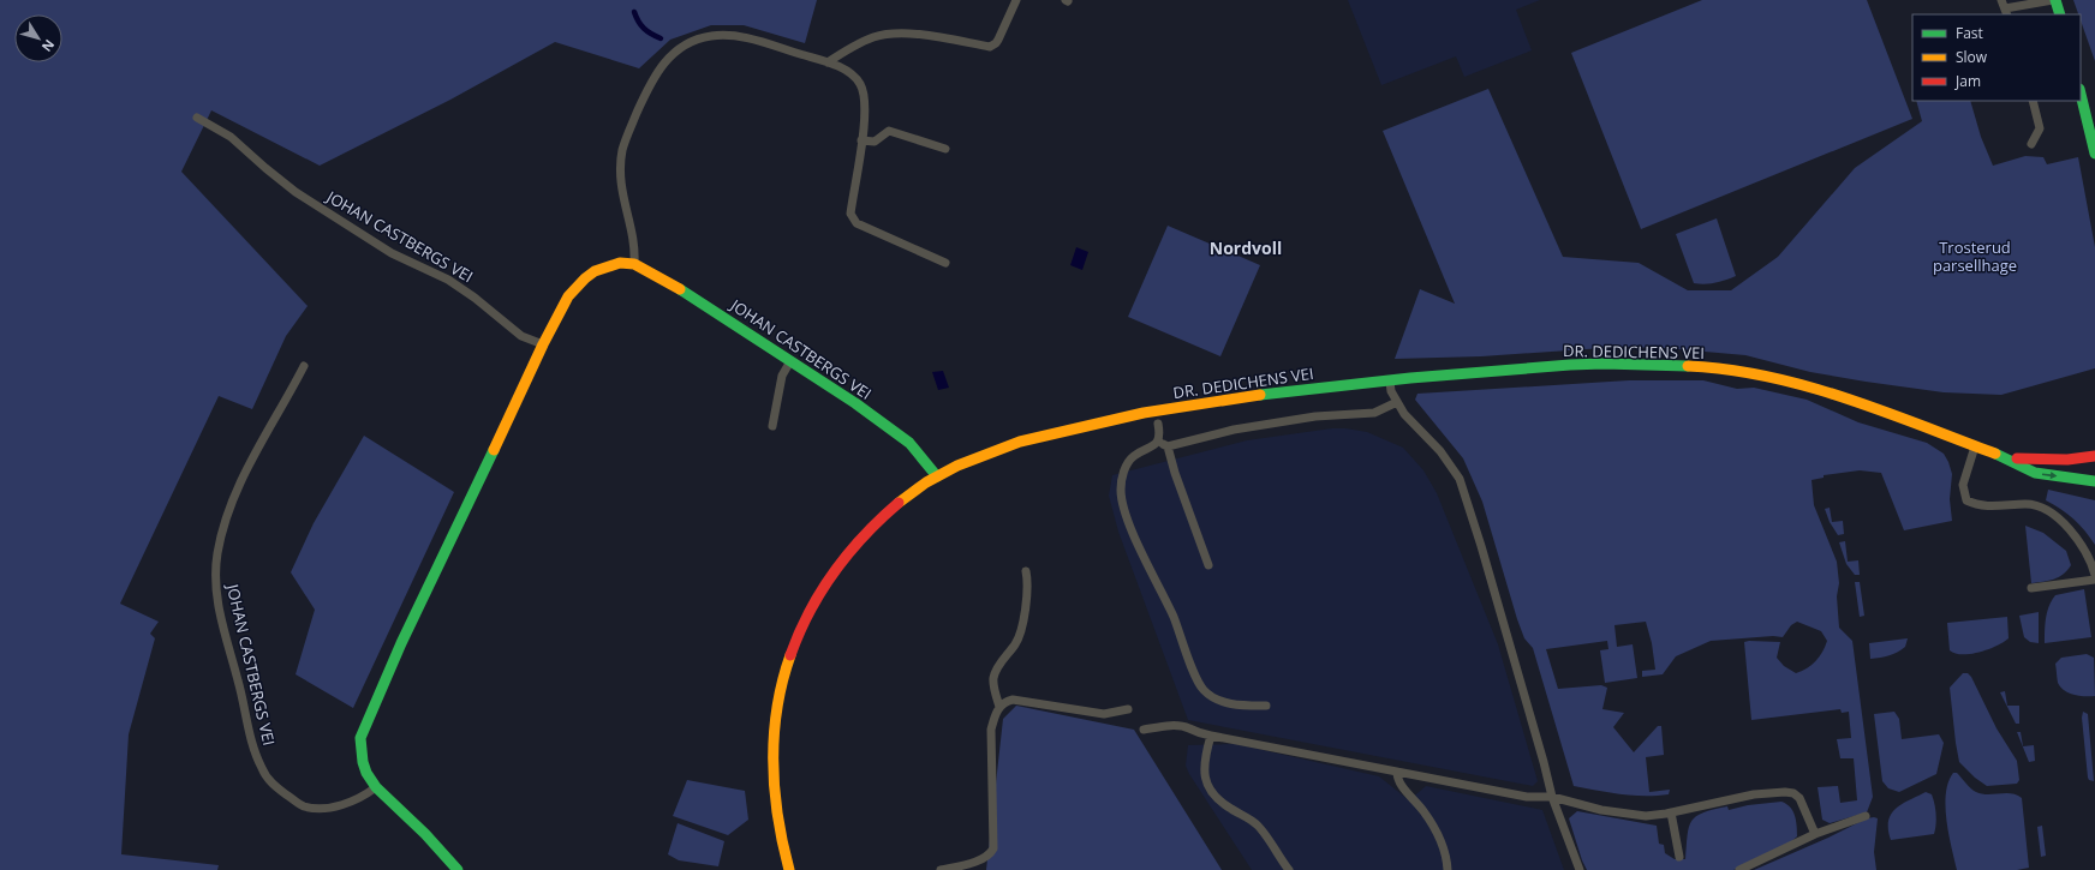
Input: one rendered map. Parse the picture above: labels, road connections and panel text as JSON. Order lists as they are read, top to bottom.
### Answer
{
  "streets": {
    "street": ["JOHAN CASTBERGS VEI", "DR. DEDICHENS VEI"]
  },
  "crossings": [
    ["JOHAN CASTBERGS VEI", "DR. DEDICHENS VEI"]
  ],
  "districts": ["Nordvoll"],
  "parks": ["Trosterud parsellhage"],
  "legend": ["Fast", "Slow", "Jam"],
  "north": "bottom right"
}
